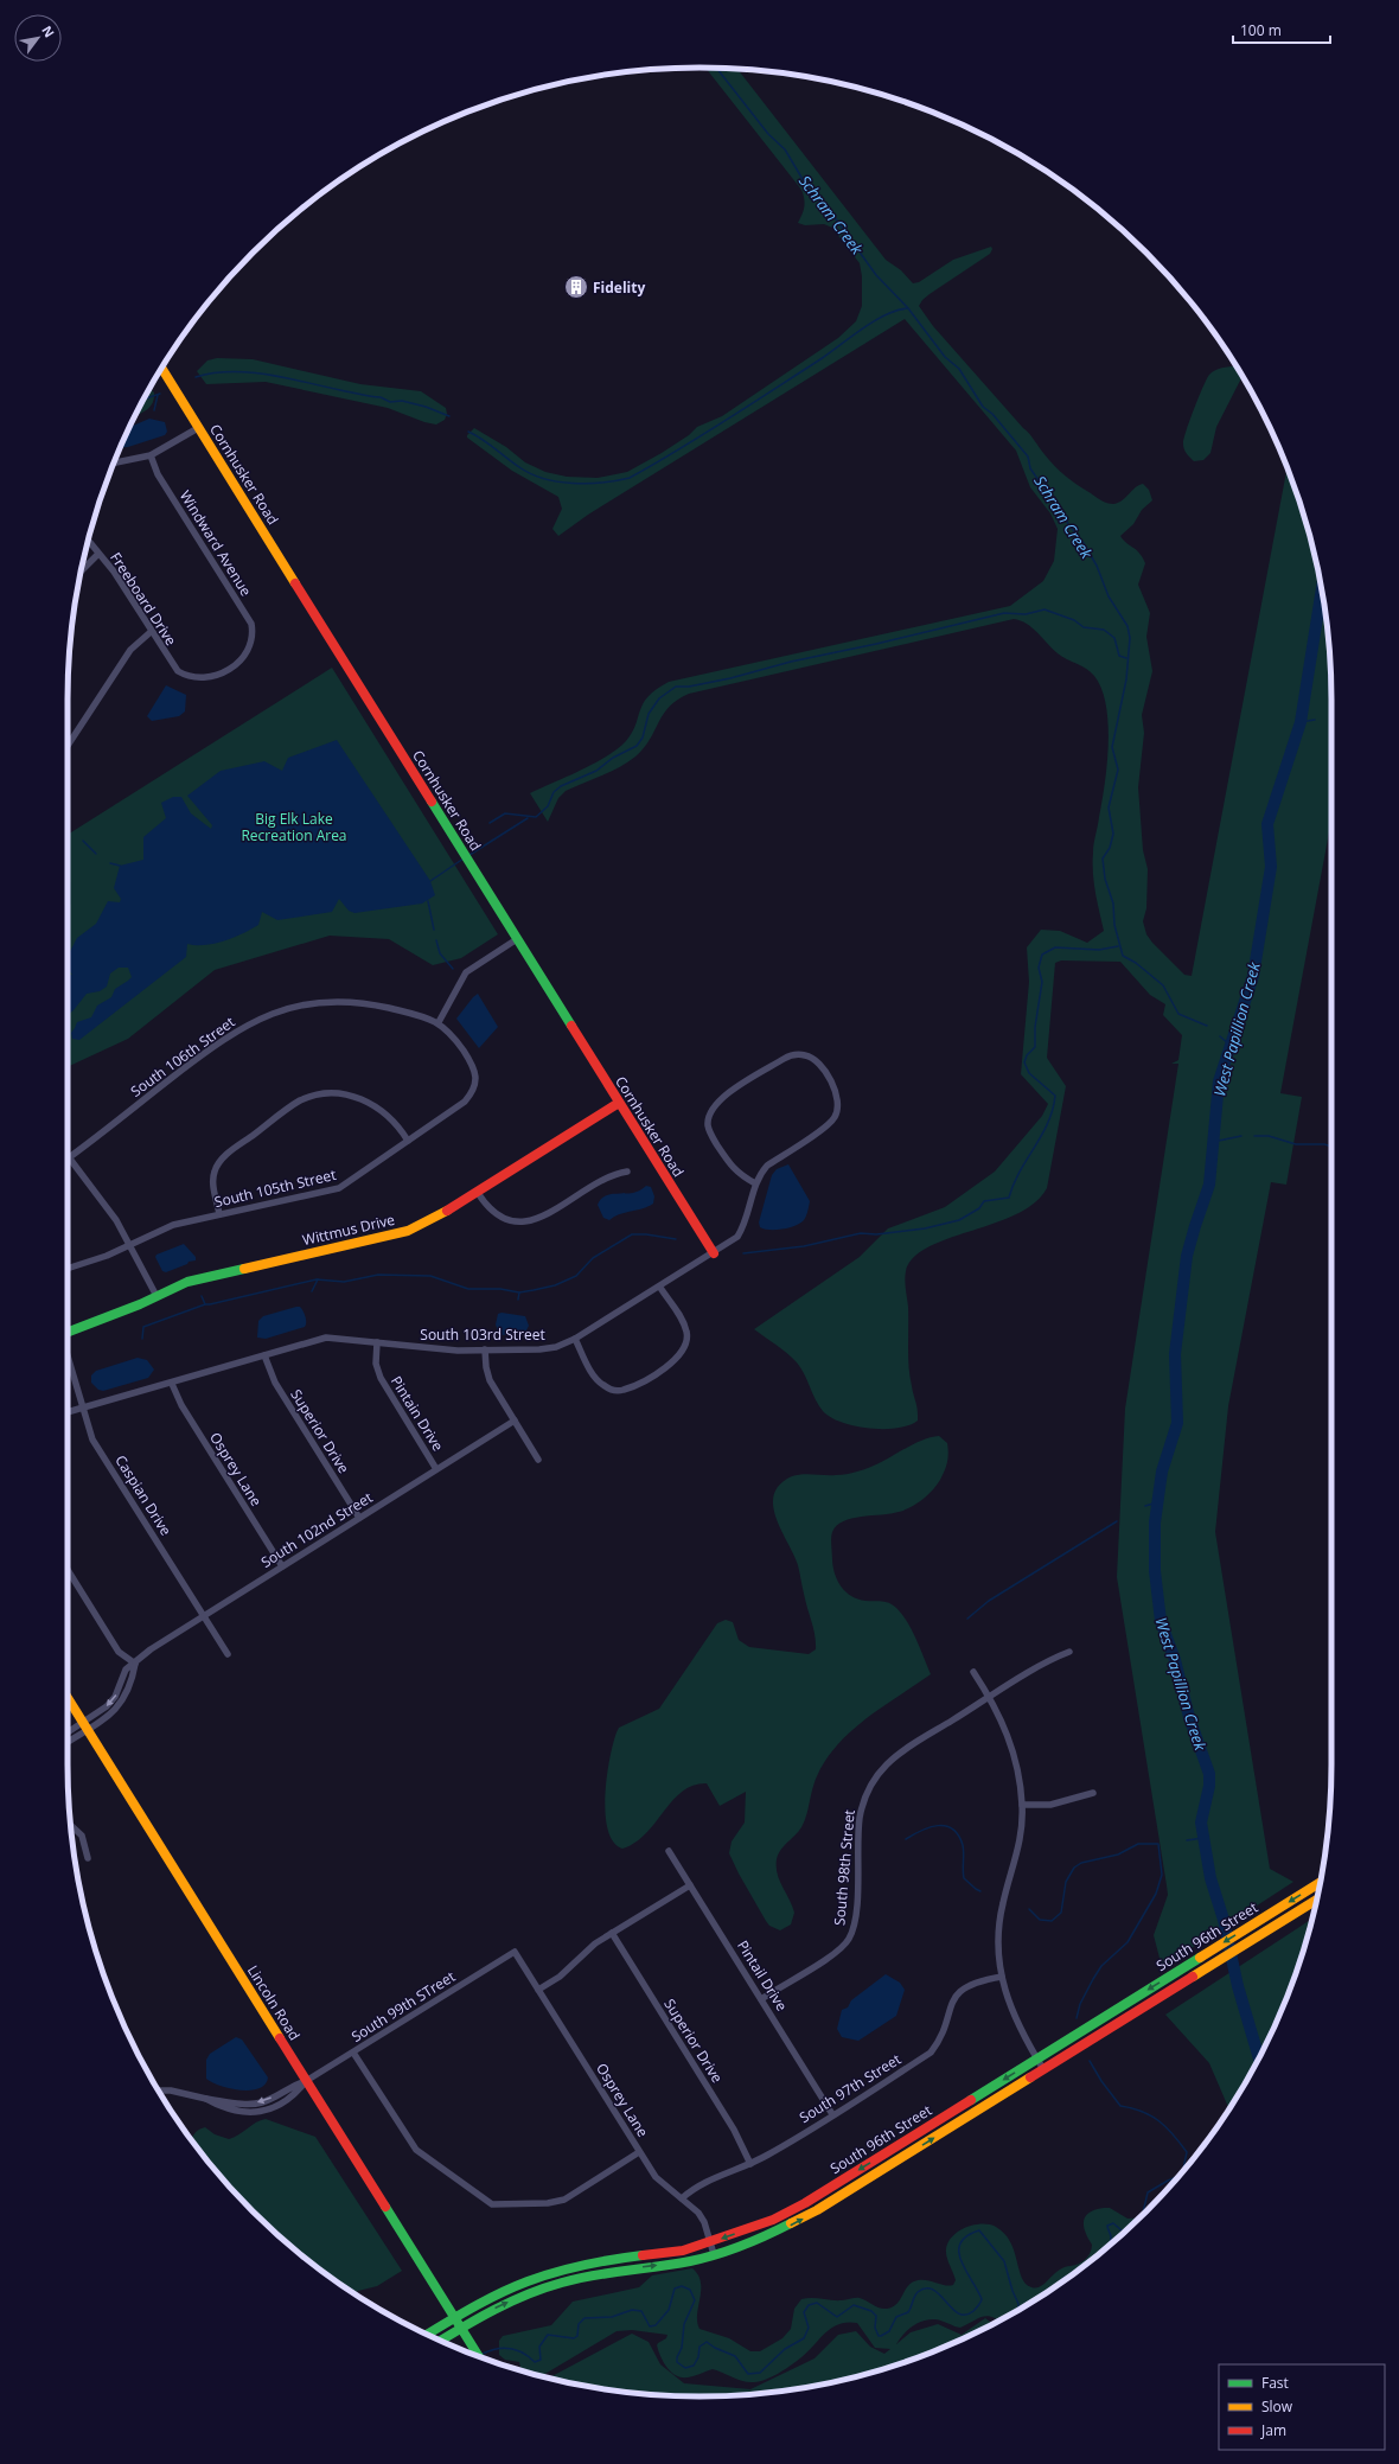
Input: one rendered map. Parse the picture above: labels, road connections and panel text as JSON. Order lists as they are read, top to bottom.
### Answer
{
  "streets": {
    "street": [
      "Cornhusker Road",
      "Windward Avenue",
      "Freeboard Drive",
      "South 106th Street",
      "South 105th Street",
      "Wittmus Drive",
      "South 103rd Street",
      "Pintain Drive",
      "Superior Drive",
      "Osprey Lane",
      "Caspian Drive",
      "South 102nd Street",
      "South 98th Street",
      "South 96th Street",
      "Pintail Drive",
      "Lincoln Road",
      "South 99th STreet",
      "South 97th Street"
    ]
  },
  "crossings": [
    ["Cornhusker Road", "Wittmus Drive"],
    ["Cornhusker Road", "South 103rd Street"],
    ["Windward Avenue", "Freeboard Drive"],
    ["South 106th Street", "South 105th Street"],
    ["South 103rd Street", "Pintain Drive"],
    ["South 103rd Street", "Superior Drive"],
    ["South 103rd Street", "Osprey Lane"],
    ["South 103rd Street", "Caspian Drive"],
    ["Pintain Drive", "South 102nd Street"],
    ["Superior Drive", "South 102nd Street"],
    ["Superior Drive", "South 97th Street"],
    ["Osprey Lane", "South 102nd Street"],
    ["Osprey Lane", "South 96th Street"],
    ["Osprey Lane", "South 99th STreet"],
    ["Osprey Lane", "South 97th Street"],
    ["Caspian Drive", "South 102nd Street"],
    ["South 98th Street", "Pintail Drive"],
    ["South 96th Street", "Lincoln Road"],
    ["Pintail Drive", "South 97th Street"],
    ["Lincoln Road", "South 99th STreet"]
  ],
  "water": ["Schram Creek", "West Papillion Creek"],
  "parks": ["Big Elk Lake Recreation Area"],
  "places": {
    "building": ["Fidelity"]
  },
  "legend": ["Fast", "Slow", "Jam"],
  "scale_bar": "100 m",
  "north": "top right"
}
